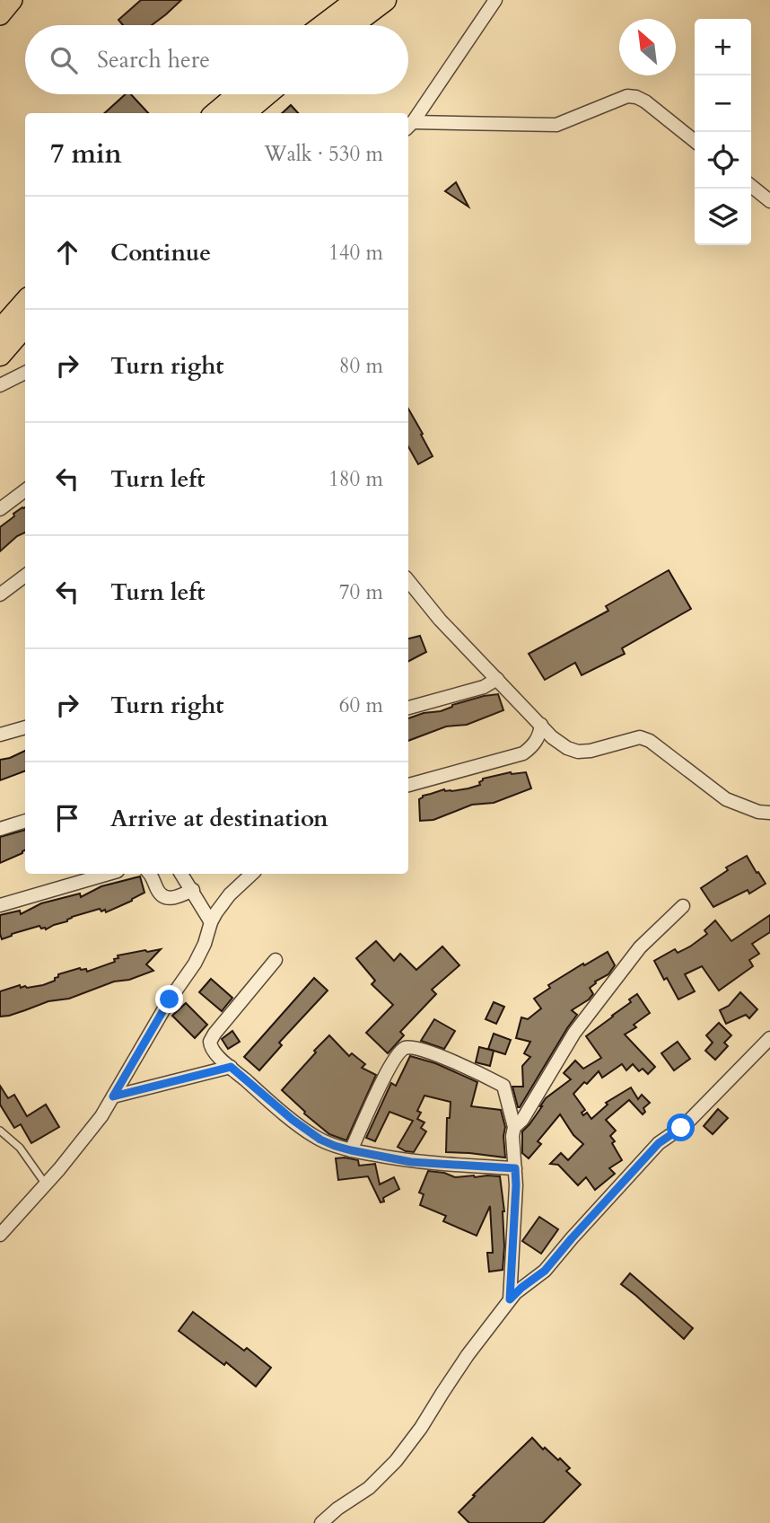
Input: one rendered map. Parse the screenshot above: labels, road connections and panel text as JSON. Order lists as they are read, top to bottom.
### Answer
{
  "north": "top left",
  "page": {
    "map_buttons": ["+", "−"],
    "search": "Search here",
    "heading": ["7 min", "Walk · 530 m"],
    "list": [
      ["Continue", "140 m"],
      ["Turn right", "80 m"],
      ["Turn left", "180 m"],
      ["Turn left", "70 m"],
      ["Turn right", "60 m"],
      "Arrive at destination"
    ]
  }
}
